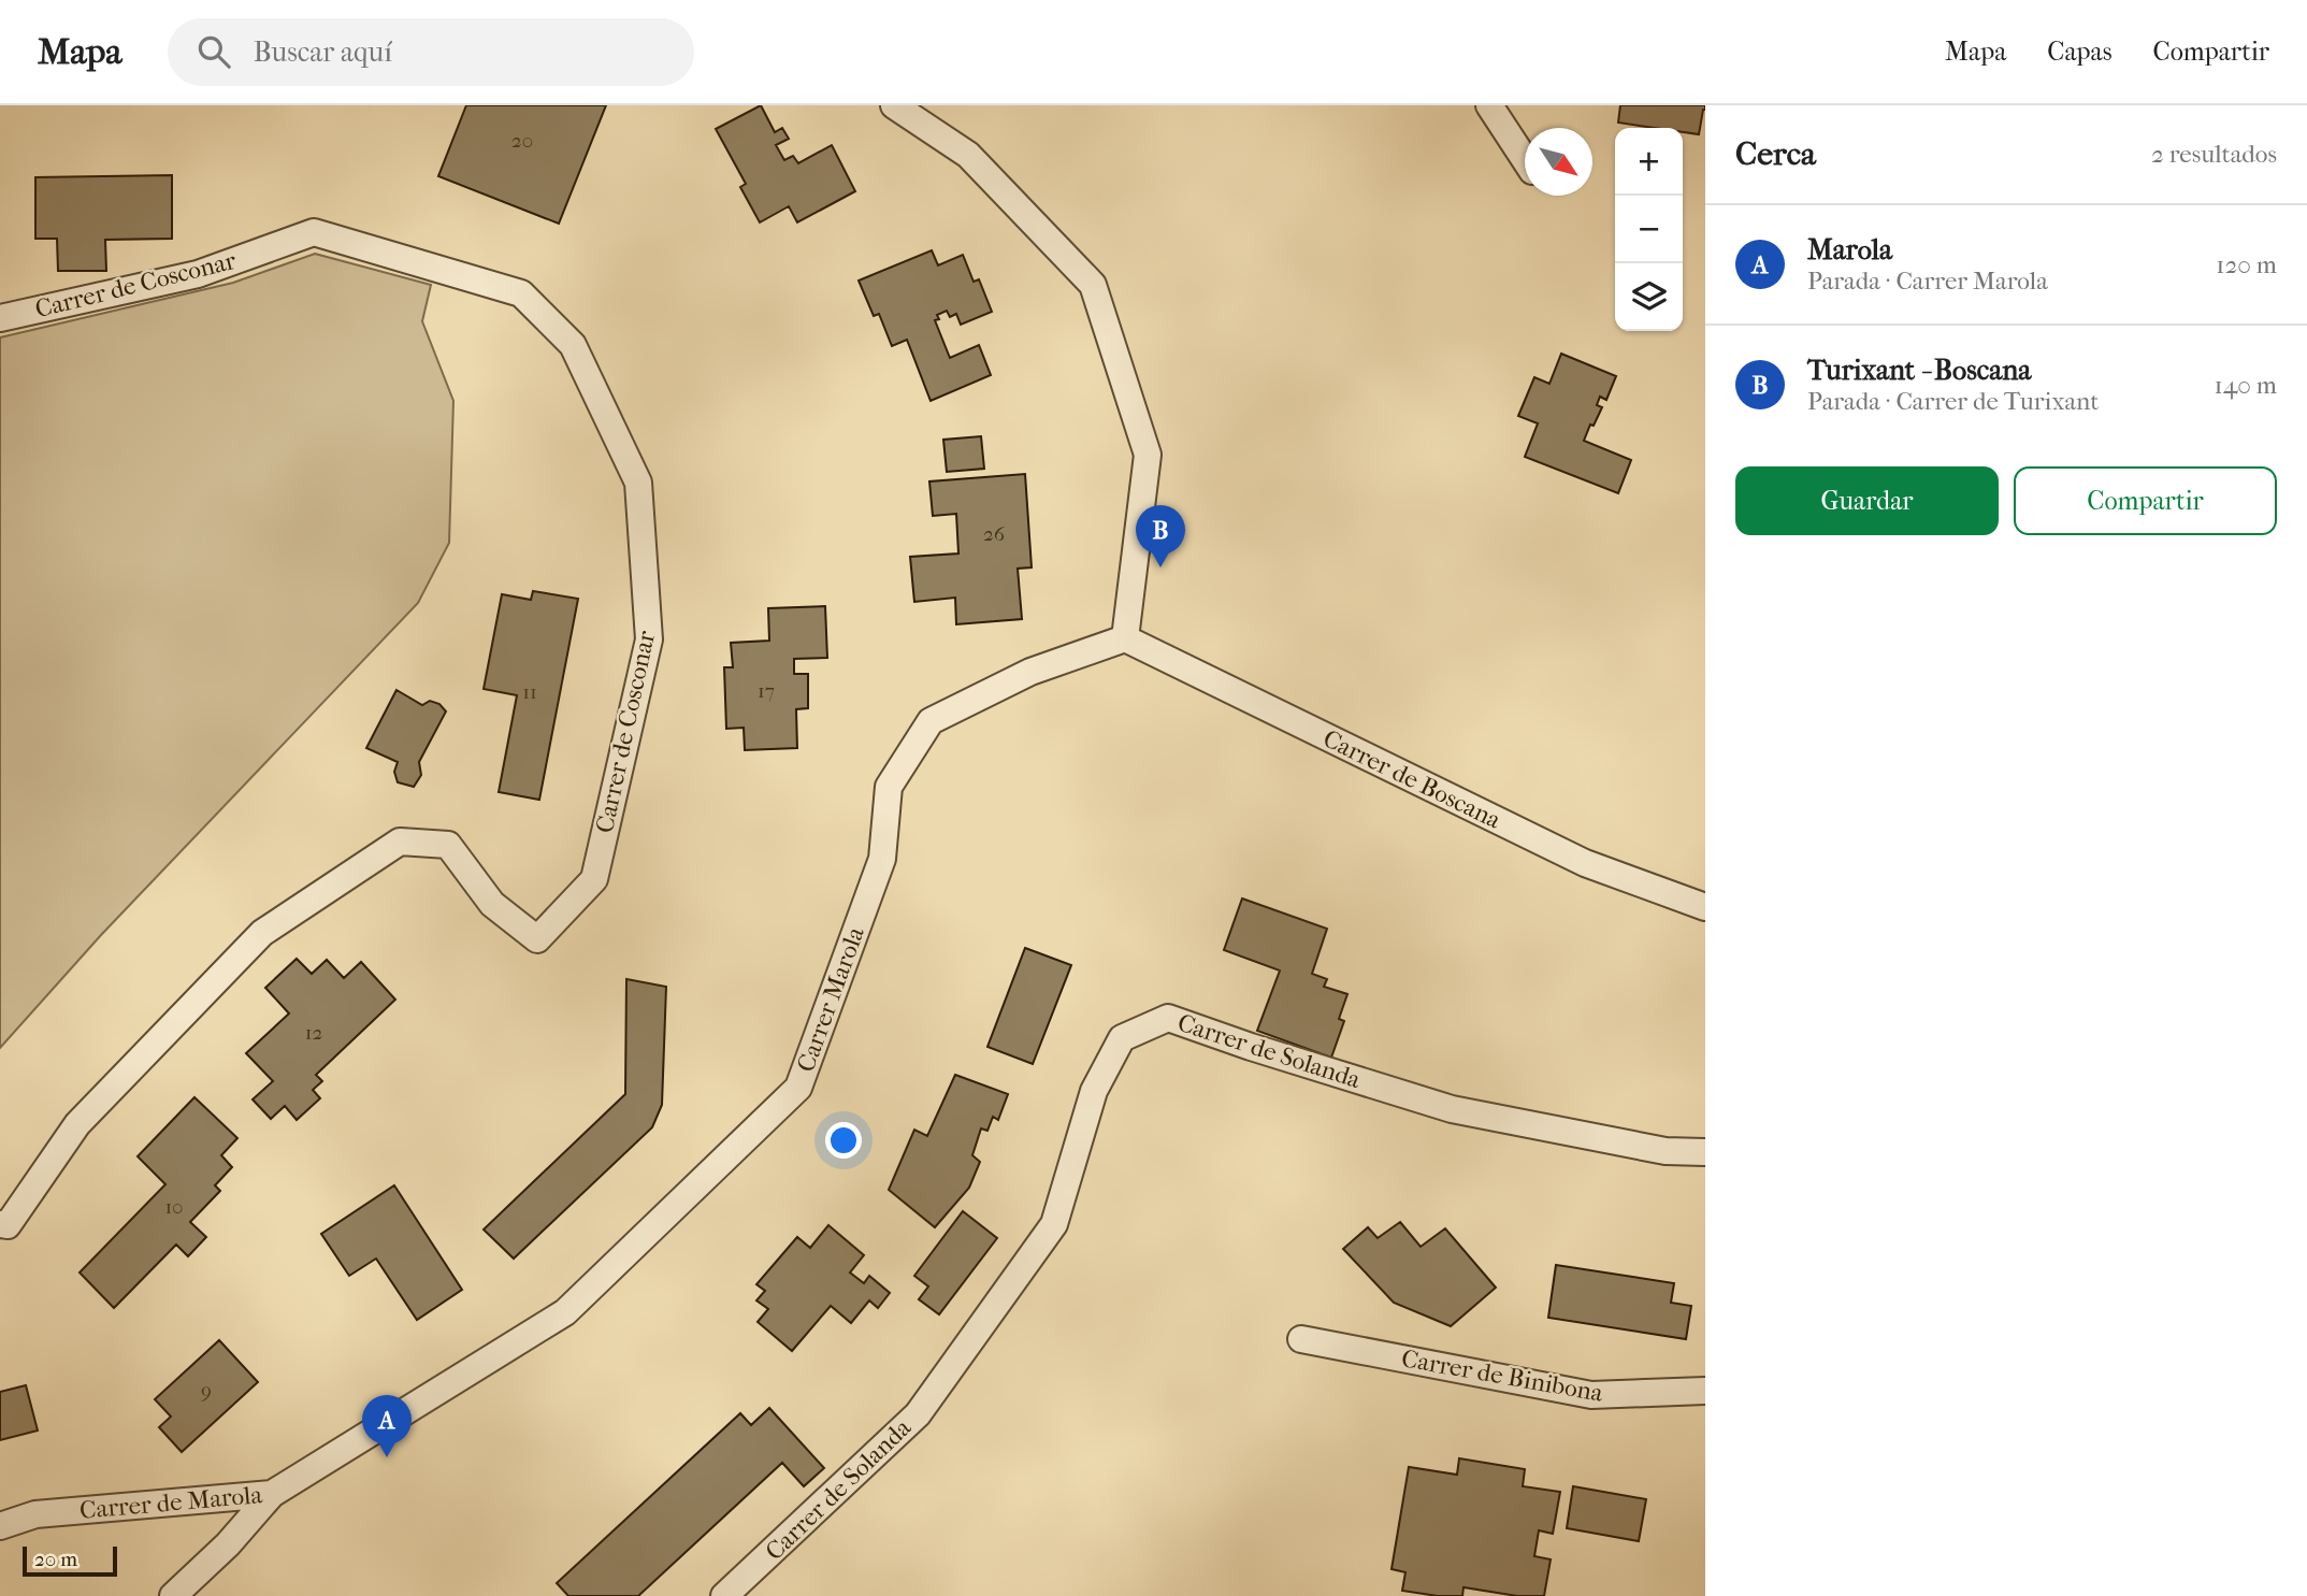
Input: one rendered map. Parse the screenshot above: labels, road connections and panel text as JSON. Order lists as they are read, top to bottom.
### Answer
{
  "streets": {
    "street": [
      "Carrer de Cosconar",
      "Carrer de Boscana",
      "Carrer Marola",
      "Carrer de Solanda",
      "Carrer de Binibona",
      "Carrer de Marola"
    ]
  },
  "crossings": [
    ["Carrer de Boscana", "Carrer Marola"],
    ["Carrer Marola", "Carrer de Marola"]
  ],
  "house_numbers": [
    "20",
    "26",
    "17",
    "11",
    "12",
    "10",
    "9"
  ],
  "scale_bar": "20 m",
  "north": "bottom right",
  "page": {
    "header": "Mapa",
    "search": "Buscar aquí",
    "nav": ["Mapa", "Capas", "Compartir"],
    "heading": ["Cerca", "2 resultados"],
    "map_buttons": ["+", "−"],
    "list": [
      {
        "mark": "A",
        "name": "Marola",
        "note": "Parada · Carrer Marola",
        "value": "120 m"
      },
      {
        "mark": "B",
        "name": "Turixant - Boscana",
        "note": "Parada · Carrer de Turixant",
        "value": "140 m"
      }
    ],
    "buttons": ["Guardar", "Compartir"],
    "pins": ["B", "A"],
    "scale": "20 m"
  }
}
